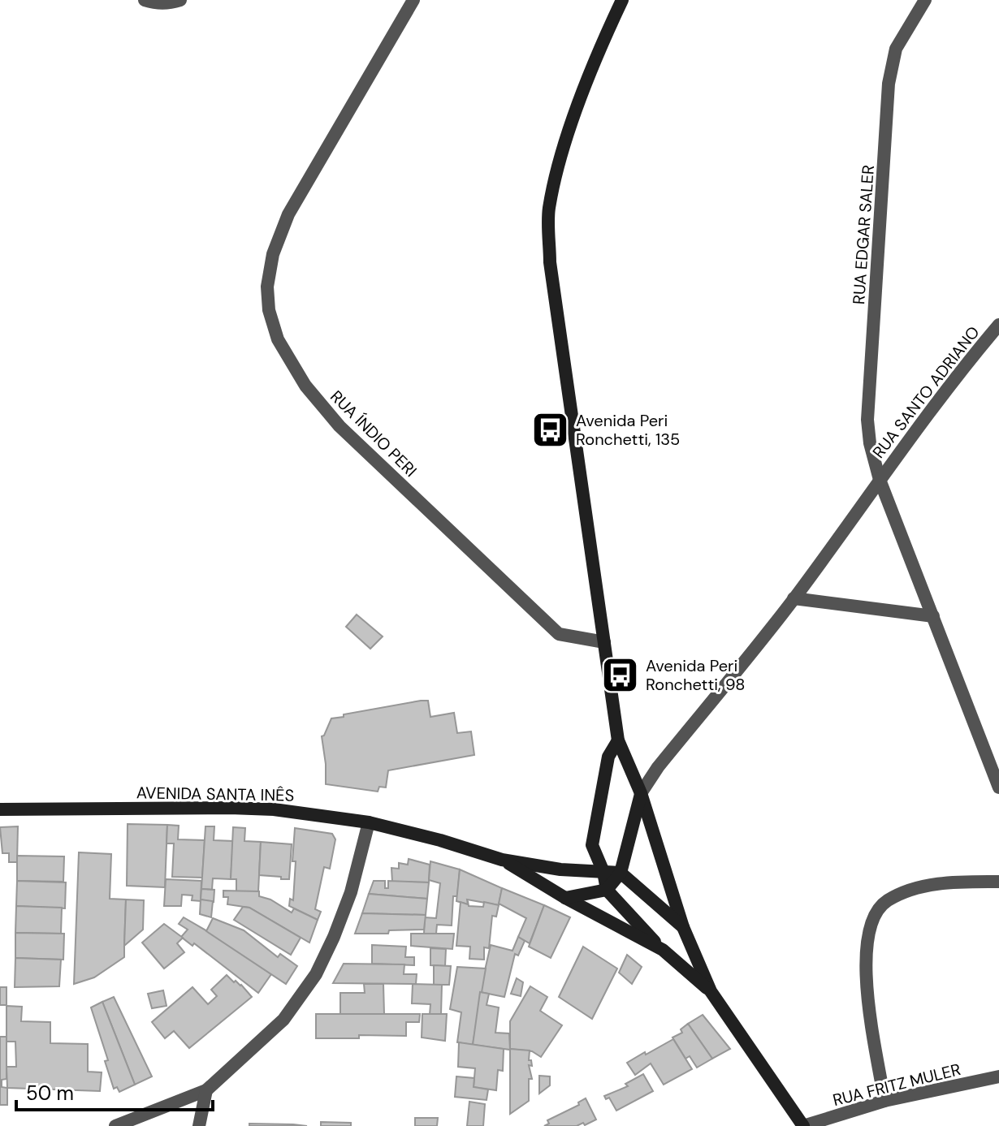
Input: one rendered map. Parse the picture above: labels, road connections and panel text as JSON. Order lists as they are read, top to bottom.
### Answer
{
  "streets": {
    "main road": ["AVENIDA SANTA INÊS"],
    "street": [
      "RUA EDGAR SALER",
      "RUA SANTO ADRIANO",
      "RUA ÍNDIO PERI",
      "RUA FRITZ MULER"
    ]
  },
  "crossings": [
    ["RUA EDGAR SALER", "RUA SANTO ADRIANO"],
    ["AVENIDA SANTA INÊS", "RUA FRITZ MULER"]
  ],
  "places": {
    "bus stop": ["Avenida Peri Ronchetti, 135", "Avenida Peri Ronchetti, 98"]
  },
  "scale_bar": "50 m"
}
